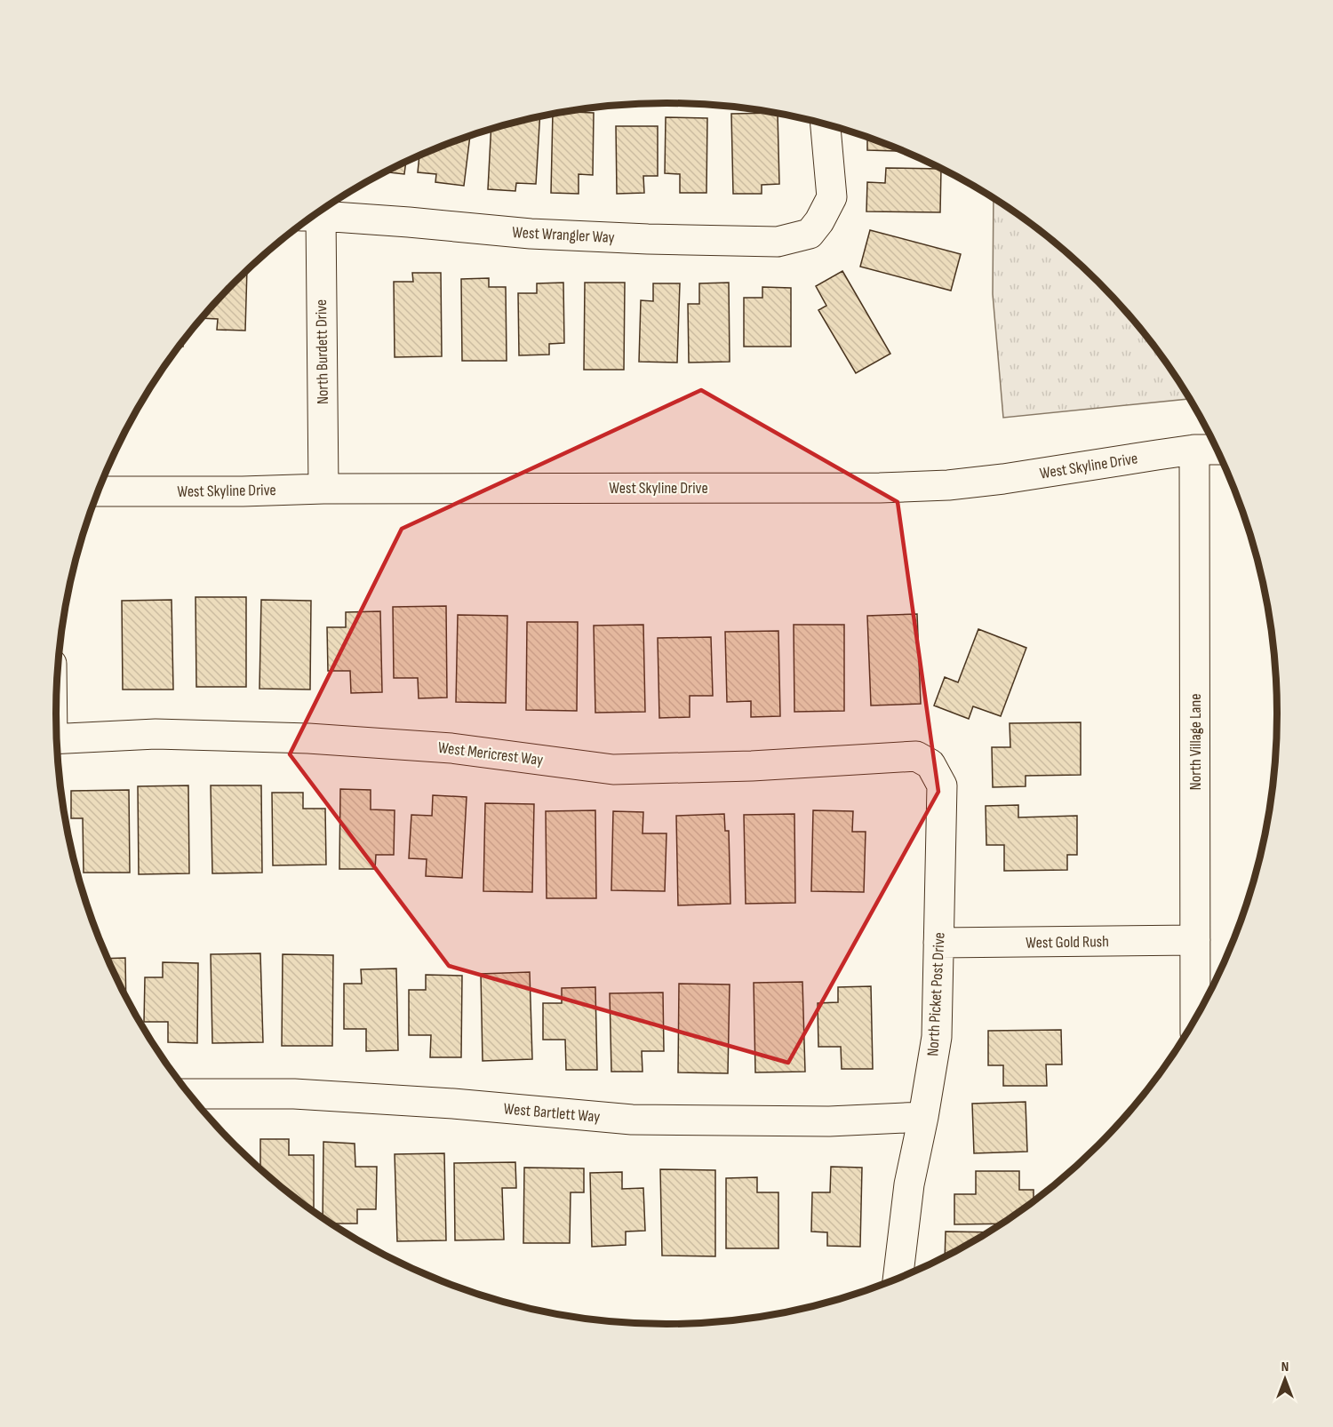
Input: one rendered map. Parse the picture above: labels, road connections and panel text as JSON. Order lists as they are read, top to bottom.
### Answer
{
  "streets": {
    "street": [
      "West Wrangler Way",
      "North Burdett Drive",
      "West Skyline Drive",
      "North Village Lane",
      "West Mericrest Way",
      "West Gold Rush",
      "North Picket Post Drive",
      "West Bartlett Way"
    ]
  },
  "crossings": [
    ["North Burdett Drive", "West Skyline Drive"],
    ["West Skyline Drive", "North Village Lane"],
    ["North Village Lane", "West Gold Rush"],
    ["West Mericrest Way", "North Picket Post Drive"],
    ["West Gold Rush", "North Picket Post Drive"],
    ["North Picket Post Drive", "West Bartlett Way"]
  ],
  "north": "top"
}
